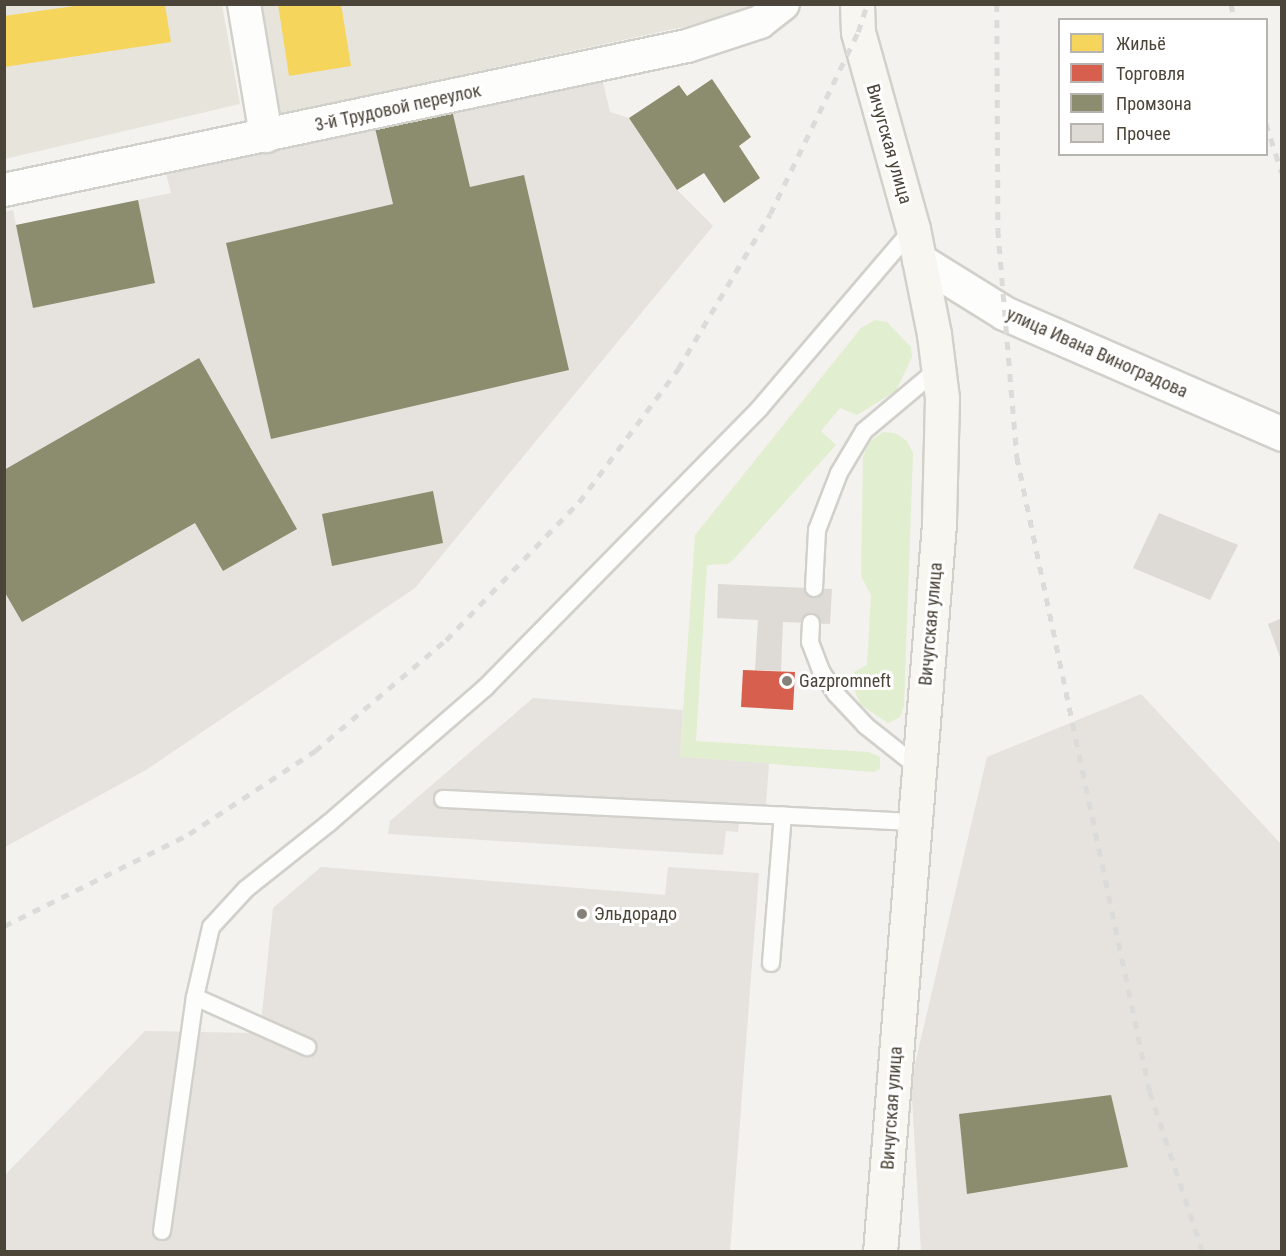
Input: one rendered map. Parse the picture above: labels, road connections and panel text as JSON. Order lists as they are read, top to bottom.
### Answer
{
  "streets": {
    "main road": ["Вичугская улица"],
    "street": ["3-й Трудовой переулок", "улица Ивана Виноградова"]
  },
  "crossings": [
    ["Вичугская улица", "улица Ивана Виноградова"]
  ],
  "places": ["Gazpromneft", "Эльдорадо"],
  "legend": [
    "Жильё",
    "Торговля",
    "Промзона",
    "Прочее"
  ]
}
